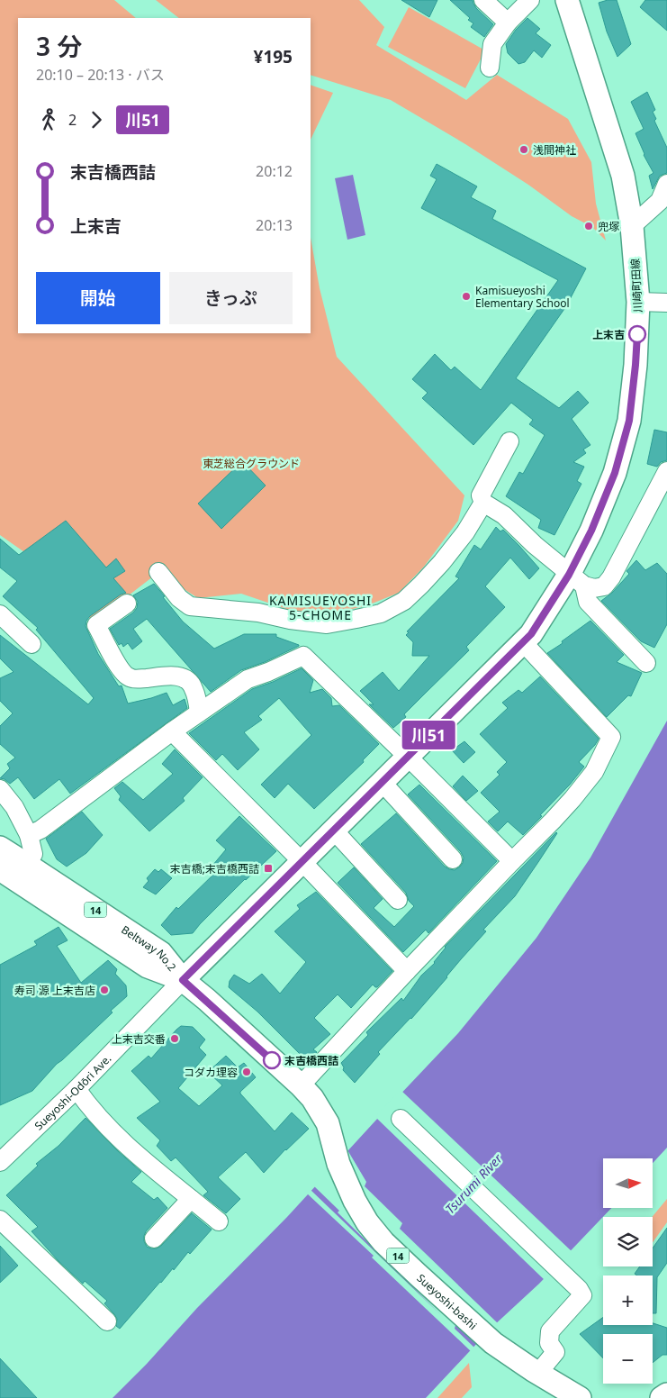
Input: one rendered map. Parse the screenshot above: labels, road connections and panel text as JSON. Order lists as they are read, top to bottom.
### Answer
{
  "streets": {
    "main road": [
      "川崎町田線",
      "14",
      "Beltway No.2",
      "Sueyoshi-bashi"
    ],
    "street": ["Sueyoshi-Odōri Ave."]
  },
  "crossings": [
    ["川崎町田線", "14"],
    ["川崎町田線", "Beltway No.2"],
    ["川崎町田線", "Sueyoshi-Odōri Ave."],
    ["14", "Beltway No.2"],
    ["14", "Sueyoshi-Odōri Ave."],
    ["14", "Sueyoshi-bashi"],
    ["Beltway No.2", "Sueyoshi-Odōri Ave."]
  ],
  "districts": ["KAMISUEYOSHI 5-CHOME"],
  "water": ["Tsurumi River"],
  "parks": ["東芝総合グラウンド"],
  "places": {
    "other": [
      "浅間神社",
      "兜塚",
      "Kamisueyoshi Elementary School",
      "上末吉",
      "寿司 源 上末吉店",
      "上末吉交番",
      "末吉橋西詰",
      "コダカ理容"
    ],
    "transit": ["末吉橋;末吉橋西詰"]
  },
  "lines": ["bus line 川51"],
  "north": "right",
  "page": {
    "on_map": "川51",
    "heading": ["3 分", "20:10 – 20:13 · バス", "¥195"],
    "legs": ["2", "川51"],
    "list": [
      {
        "name": "末吉橋西詰",
        "value": "20:12"
      },
      {
        "name": "上末吉",
        "value": "20:13"
      }
    ],
    "buttons": ["開始", "きっぷ"],
    "map_buttons": ["+", "−"]
  }
}
